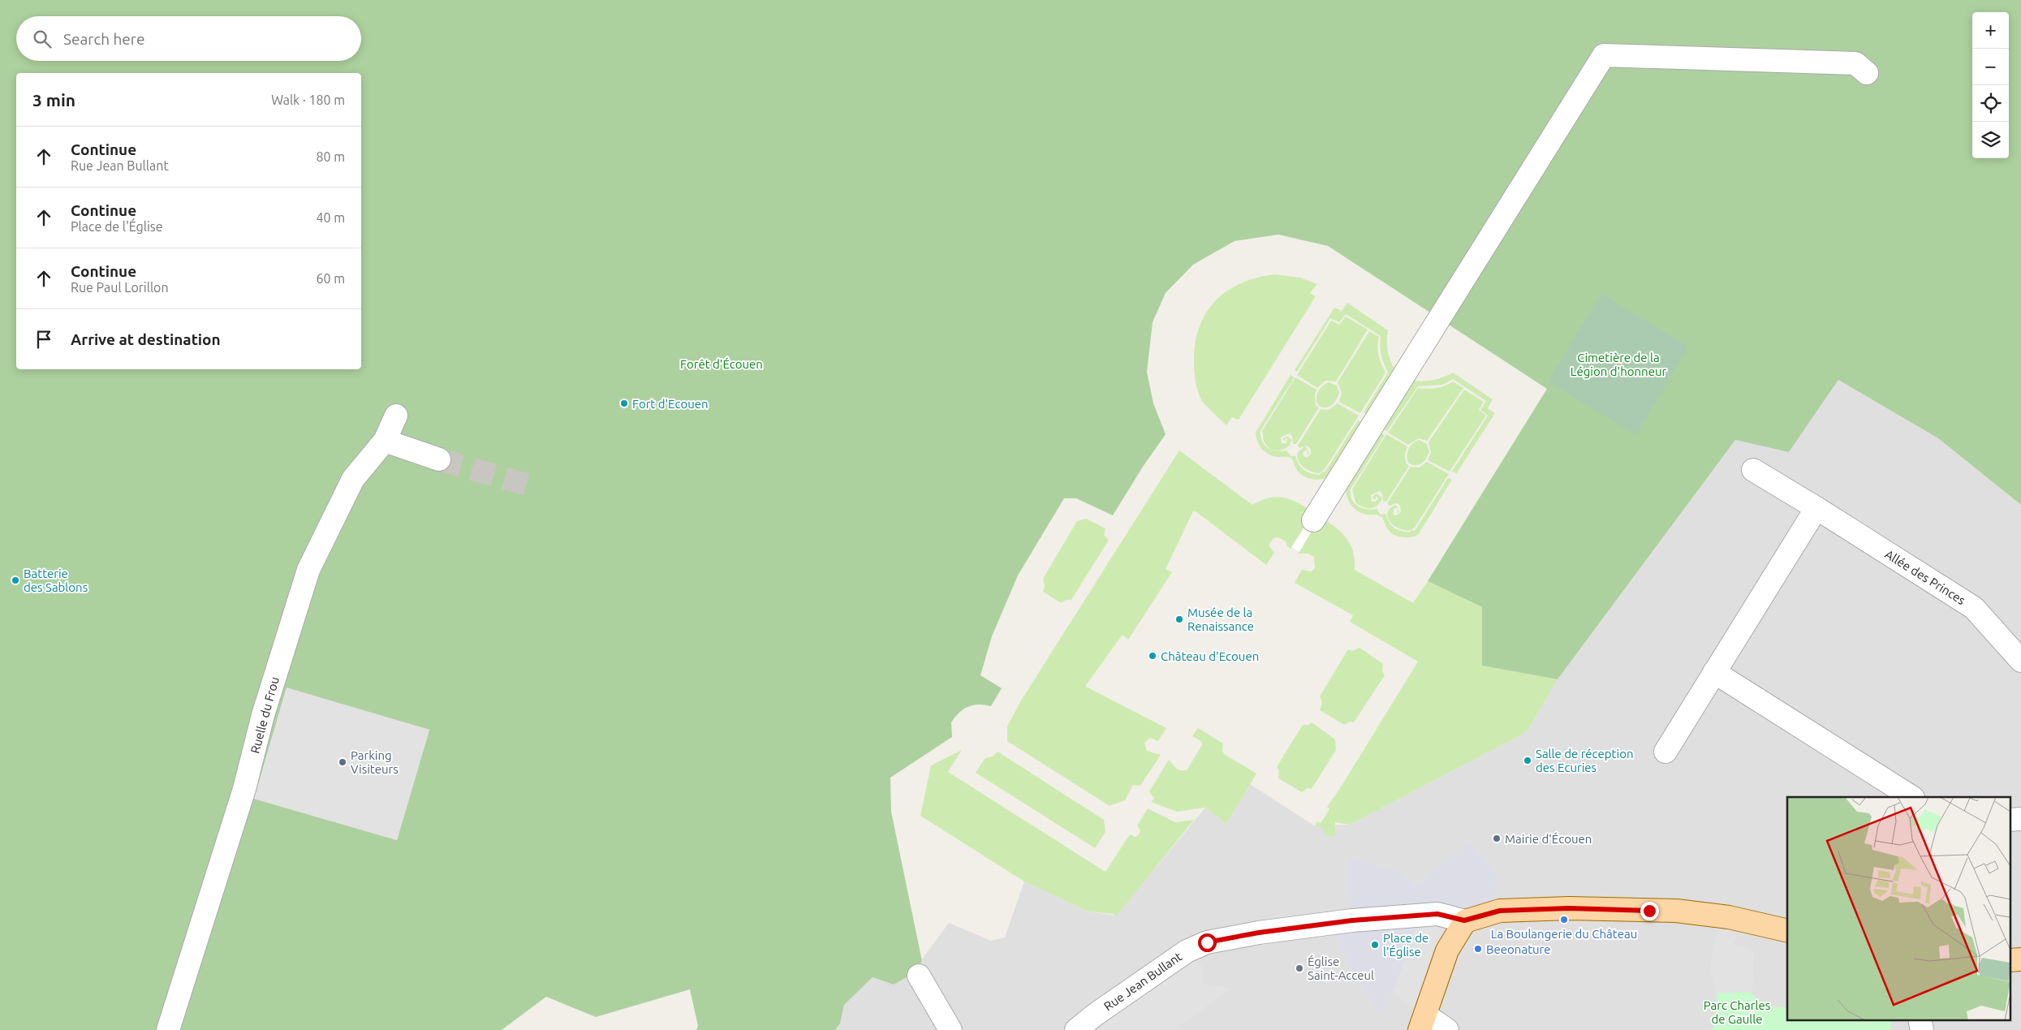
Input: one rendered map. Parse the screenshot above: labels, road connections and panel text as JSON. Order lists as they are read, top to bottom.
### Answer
{
  "streets": {
    "street": ["Allée des Princes", "Ruelle du Frou", "Rue Jean Bullant"]
  },
  "parks": ["Cimetière de la Légion d'honneur", "Forêt d'Écouen", "Parc Charles de Gaulle"],
  "places": [
    "Fort d'Ecouen",
    "Batterie des Sablons",
    "Musée de la Renaissance",
    "Château d'Ecouen",
    "Salle de réception des Ecuries",
    "Parking Visiteurs",
    "Mairie d'Écouen",
    "La Boulangerie du Château",
    "Place de l'Église",
    "Beeonature",
    "Église Saint-Acceul"
  ],
  "page": {
    "map_buttons": ["+", "−"],
    "search": "Search here",
    "heading": ["3 min", "Walk · 180 m"],
    "list": [
      ["Continue", "Rue Jean Bullant", "80 m"],
      ["Continue", "Place de l'Église", "40 m"],
      ["Continue", "Rue Paul Lorillon", "60 m"],
      "Arrive at destination"
    ]
  }
}
